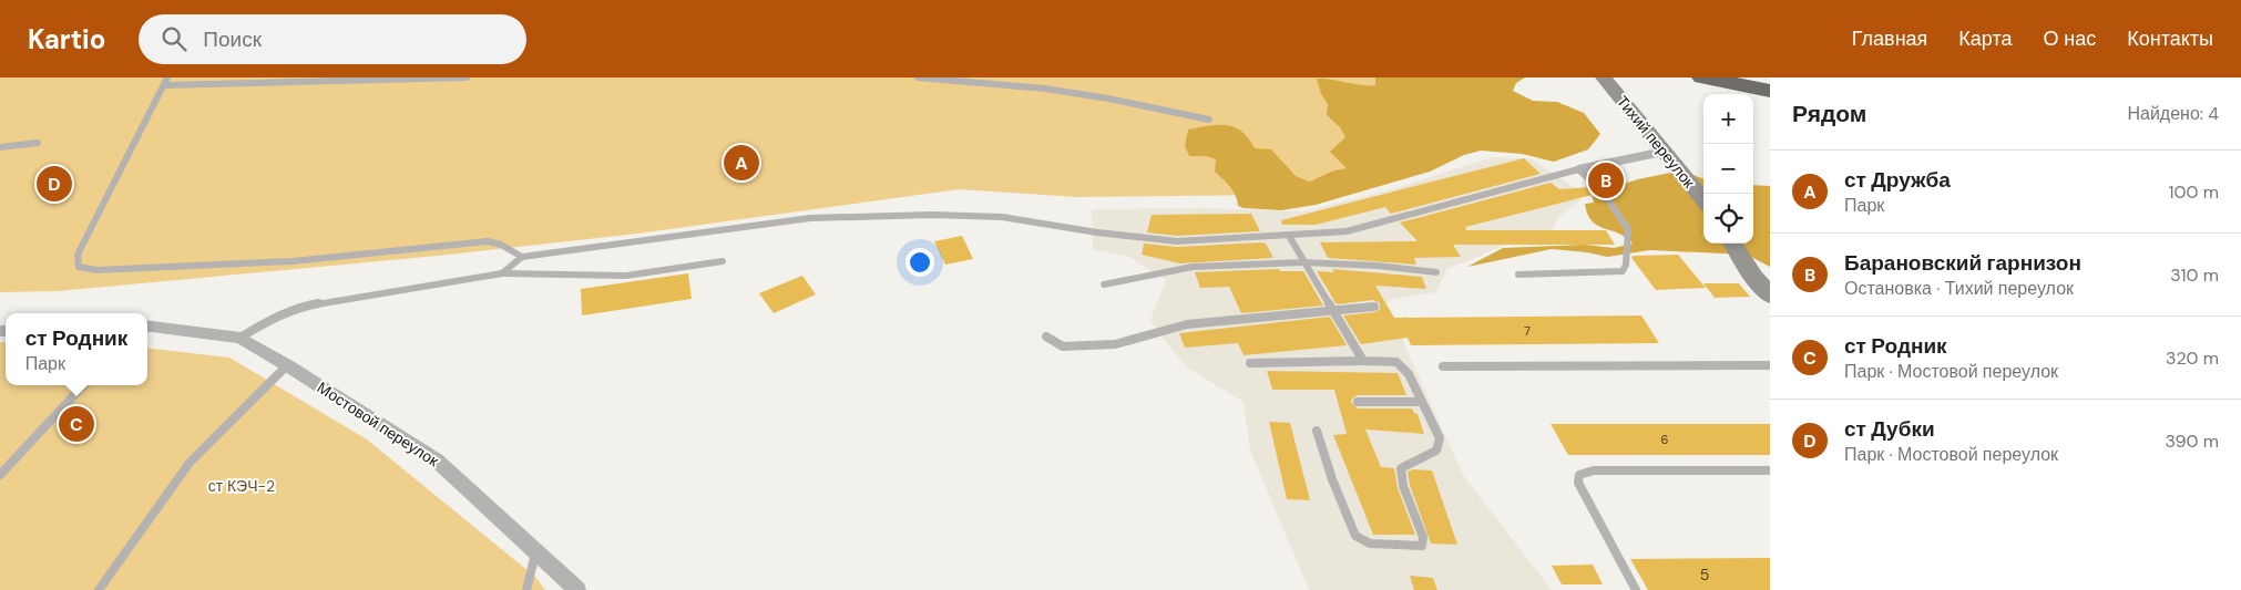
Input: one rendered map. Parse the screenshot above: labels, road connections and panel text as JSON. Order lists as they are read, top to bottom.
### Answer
{
  "streets": {
    "street": ["Тихий переулок", "Мостовой переулок"]
  },
  "parks": ["ст КЭЧ-2"],
  "house_numbers": ["7", "6", "5"],
  "page": {
    "header": "Kartio",
    "search": "Поиск",
    "nav": [
      "Главная",
      "Карта",
      "О нас",
      "Контакты"
    ],
    "heading": ["Рядом", "Найдено: 4"],
    "map_buttons": ["+", "−"],
    "pins": [
      "A",
      "B",
      "D",
      "C"
    ],
    "list": [
      {
        "mark": "A",
        "name": "ст Дружба",
        "note": "Парк",
        "value": "100 m"
      },
      {
        "mark": "B",
        "name": "Барановский гарнизон",
        "note": "Остановка · Тихий переулок",
        "value": "310 m"
      },
      {
        "mark": "C",
        "name": "ст Родник",
        "note": "Парк · Мостовой переулок",
        "value": "320 m"
      },
      {
        "mark": "D",
        "name": "ст Дубки",
        "note": "Парк · Мостовой переулок",
        "value": "390 m"
      }
    ],
    "popup": ["ст Родник", "Парк"]
  }
}
